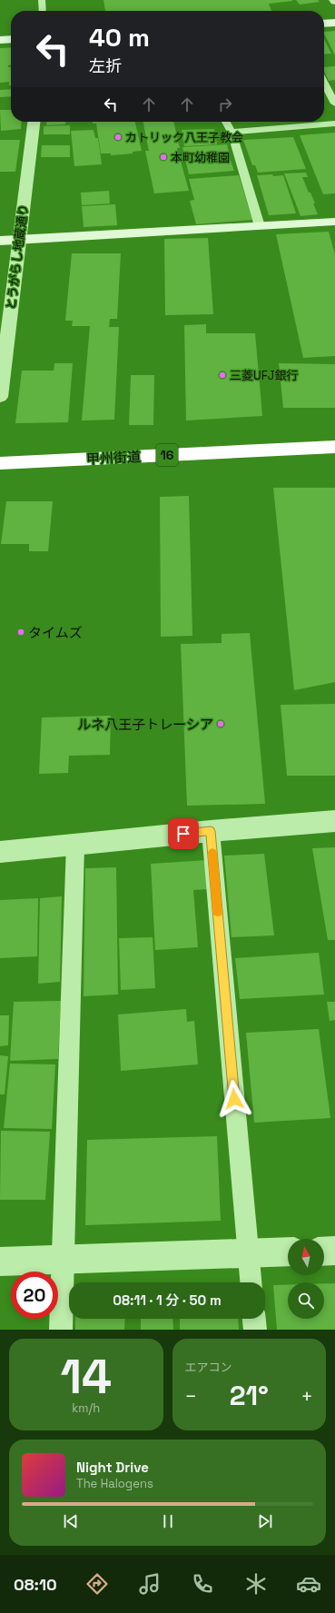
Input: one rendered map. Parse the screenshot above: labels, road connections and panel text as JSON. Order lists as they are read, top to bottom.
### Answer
{
  "streets": {
    "highway": ["16", "甲州街道"],
    "street": ["とうがらし地蔵通り"]
  },
  "places": [
    "カトリック八王子教会",
    "本町幼稚園",
    "三菱UFJ銀行",
    "タイムズ",
    "ルネ八王子トレーシア"
  ],
  "north": "top",
  "page": {
    "turn": ["40 m", "左折"],
    "limit": "20",
    "trip": "08:11 · 1 分 · 50 m",
    "tile": [
      ["14", "km/h"],
      "エアコン"
    ],
    "heat": ["−", "21°", "+"],
    "song": ["Night Drive", "The Halogens"],
    "tabs": "08:10"
  }
}
